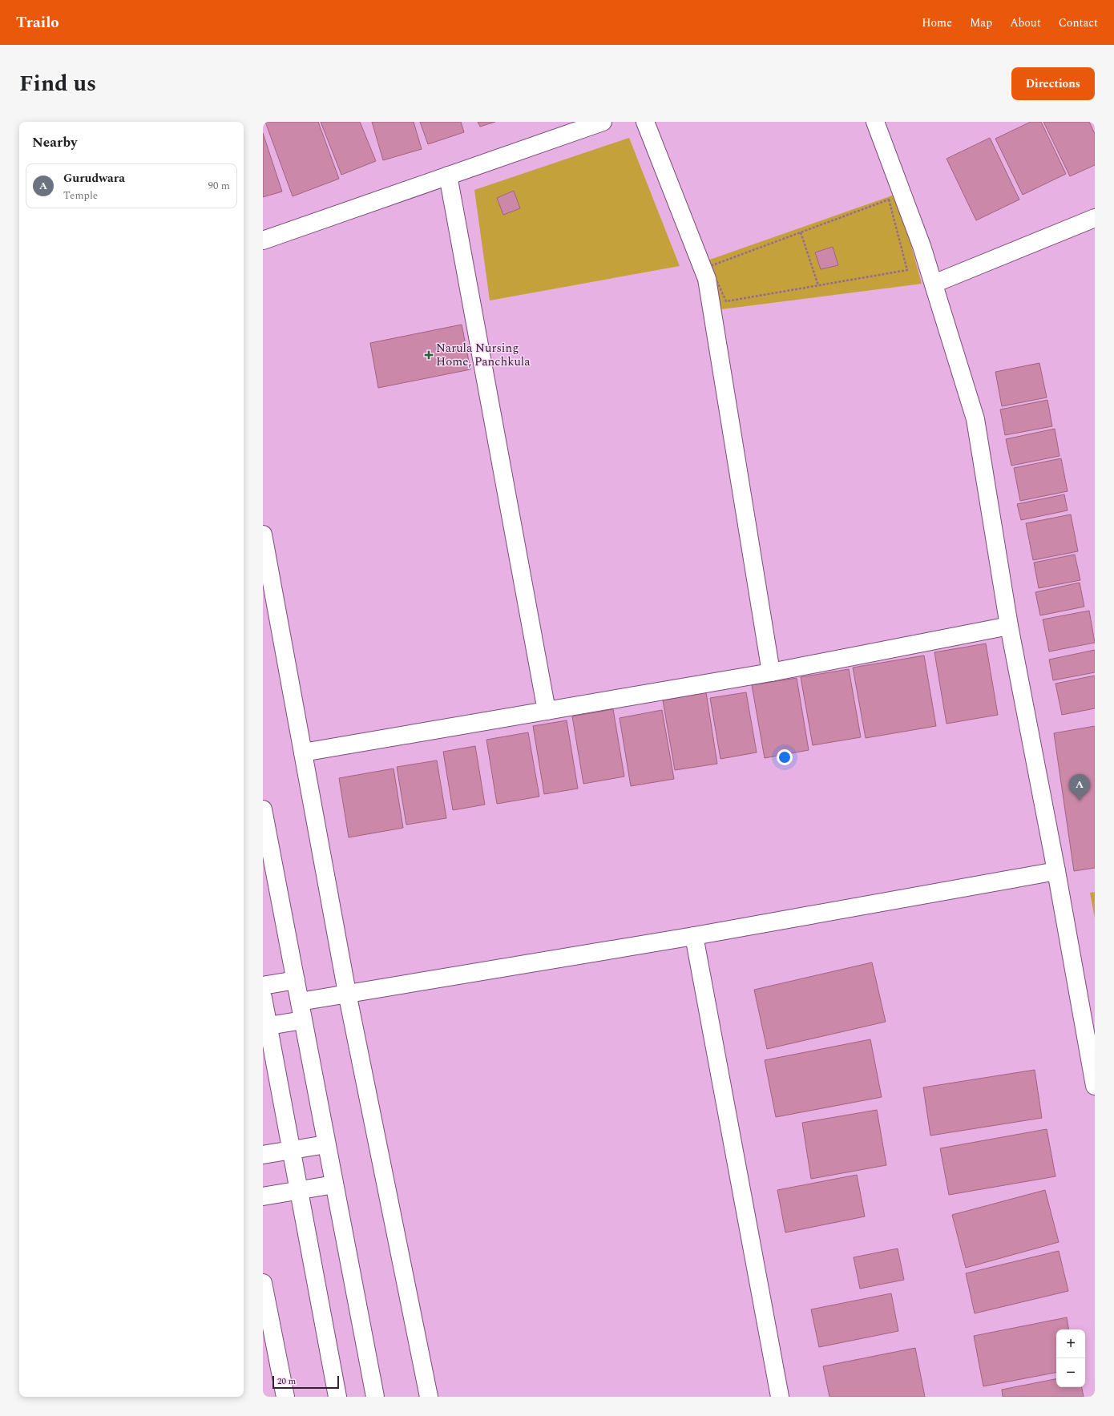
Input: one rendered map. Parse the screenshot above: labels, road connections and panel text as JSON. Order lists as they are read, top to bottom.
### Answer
{
  "places": {
    "health": ["Narula Nursing Home, Panchkula"]
  },
  "scale_bar": "20 m",
  "page": {
    "header": "Trailo",
    "nav": [
      "Home",
      "Map",
      "About",
      "Contact"
    ],
    "title": "Find us",
    "buttons": "Directions",
    "heading": "Nearby",
    "list": [
      {
        "mark": "A",
        "name": "Gurudwara",
        "note": "Temple",
        "value": "90 m"
      }
    ],
    "pins": "A",
    "map_buttons": ["+", "−"],
    "scale": "20 m"
  }
}
